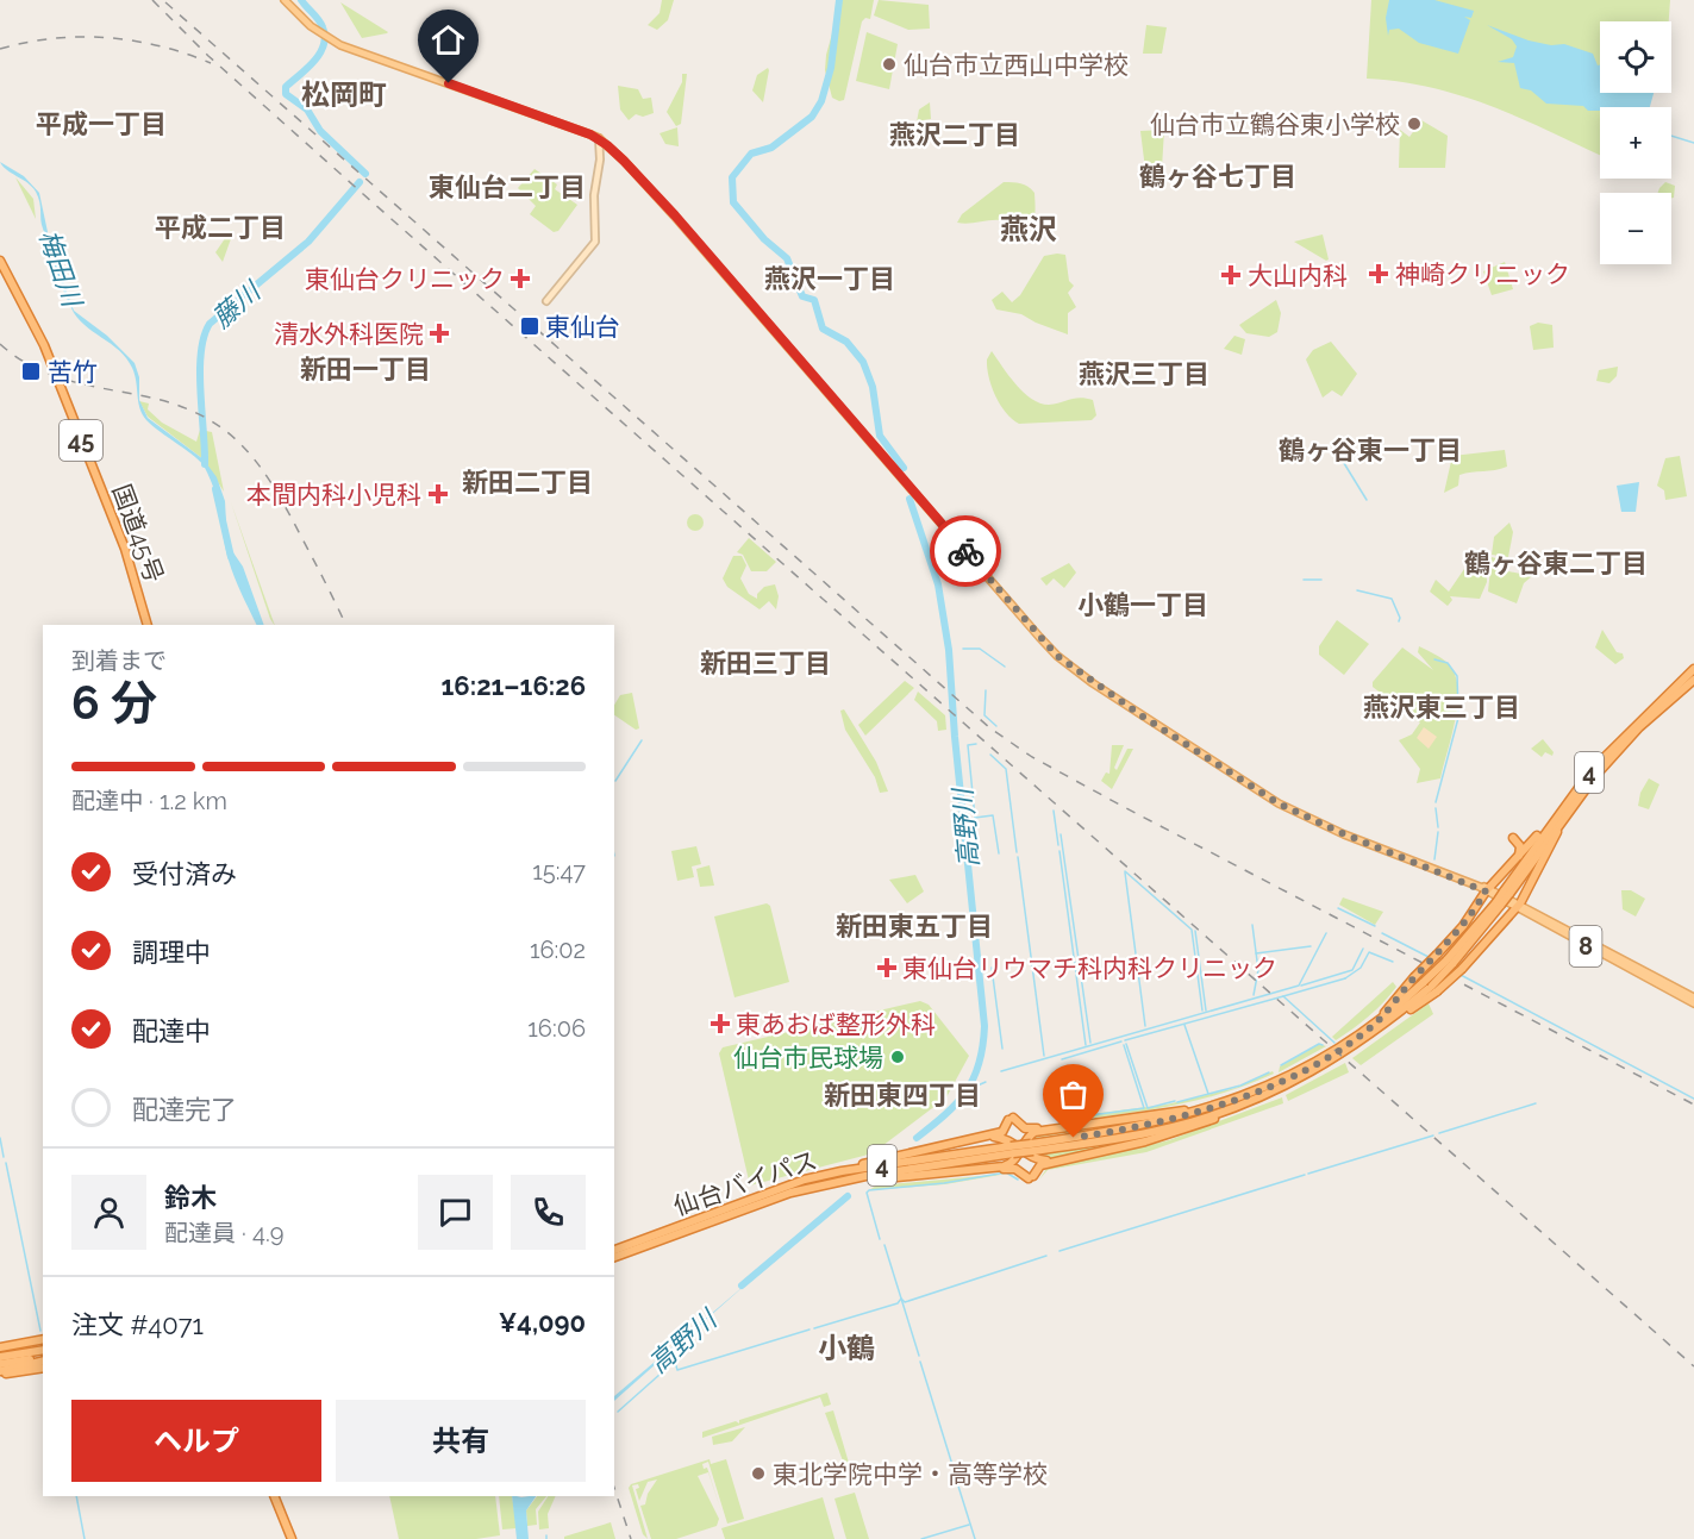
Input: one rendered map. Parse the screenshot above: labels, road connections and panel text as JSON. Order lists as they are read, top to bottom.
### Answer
{
  "streets": {
    "highway": [
      "45",
      "国道45号",
      "4",
      "仙台バイパス"
    ],
    "main road": ["8"]
  },
  "districts": [
    "松岡町",
    "平成一丁目",
    "燕沢二丁目",
    "鶴ヶ谷七丁目",
    "東仙台二丁目",
    "平成二丁目",
    "燕沢",
    "燕沢一丁目",
    "新田一丁目",
    "燕沢三丁目",
    "鶴ヶ谷東一丁目",
    "新田二丁目",
    "鶴ヶ谷東二丁目",
    "小鶴一丁目",
    "新田三丁目",
    "燕沢東三丁目",
    "新田東五丁目",
    "新田東四丁目",
    "小鶴"
  ],
  "water": ["梅田川", "藤川", "高野川"],
  "places": {
    "other": [
      "仙台市立西山中学校",
      "仙台市立鶴谷東小学校",
      "仙台市民球場",
      "東北学院中学・高等学校"
    ],
    "health": [
      "神崎クリニック",
      "大山内科",
      "東仙台クリニック",
      "清水外科医院",
      "本間内科小児科",
      "東仙台リウマチ科内科クリニック",
      "東あおば整形外科"
    ],
    "transit": ["東仙台", "苦竹"]
  },
  "page": {
    "map_buttons": ["+", "−"],
    "heading": ["6 分", "到着まで", "16:21–16:26"],
    "panel": [
      "鈴木",
      "配達員 · 4.9",
      "注文 #4071",
      "¥4,090"
    ],
    "bar": "配達中 · 1.2 km",
    "list": [
      ["受付済み", "15:47"],
      ["調理中", "16:02"],
      ["配達中", "16:06"],
      "配達完了"
    ],
    "buttons": ["ヘルプ", "共有"]
  }
}
